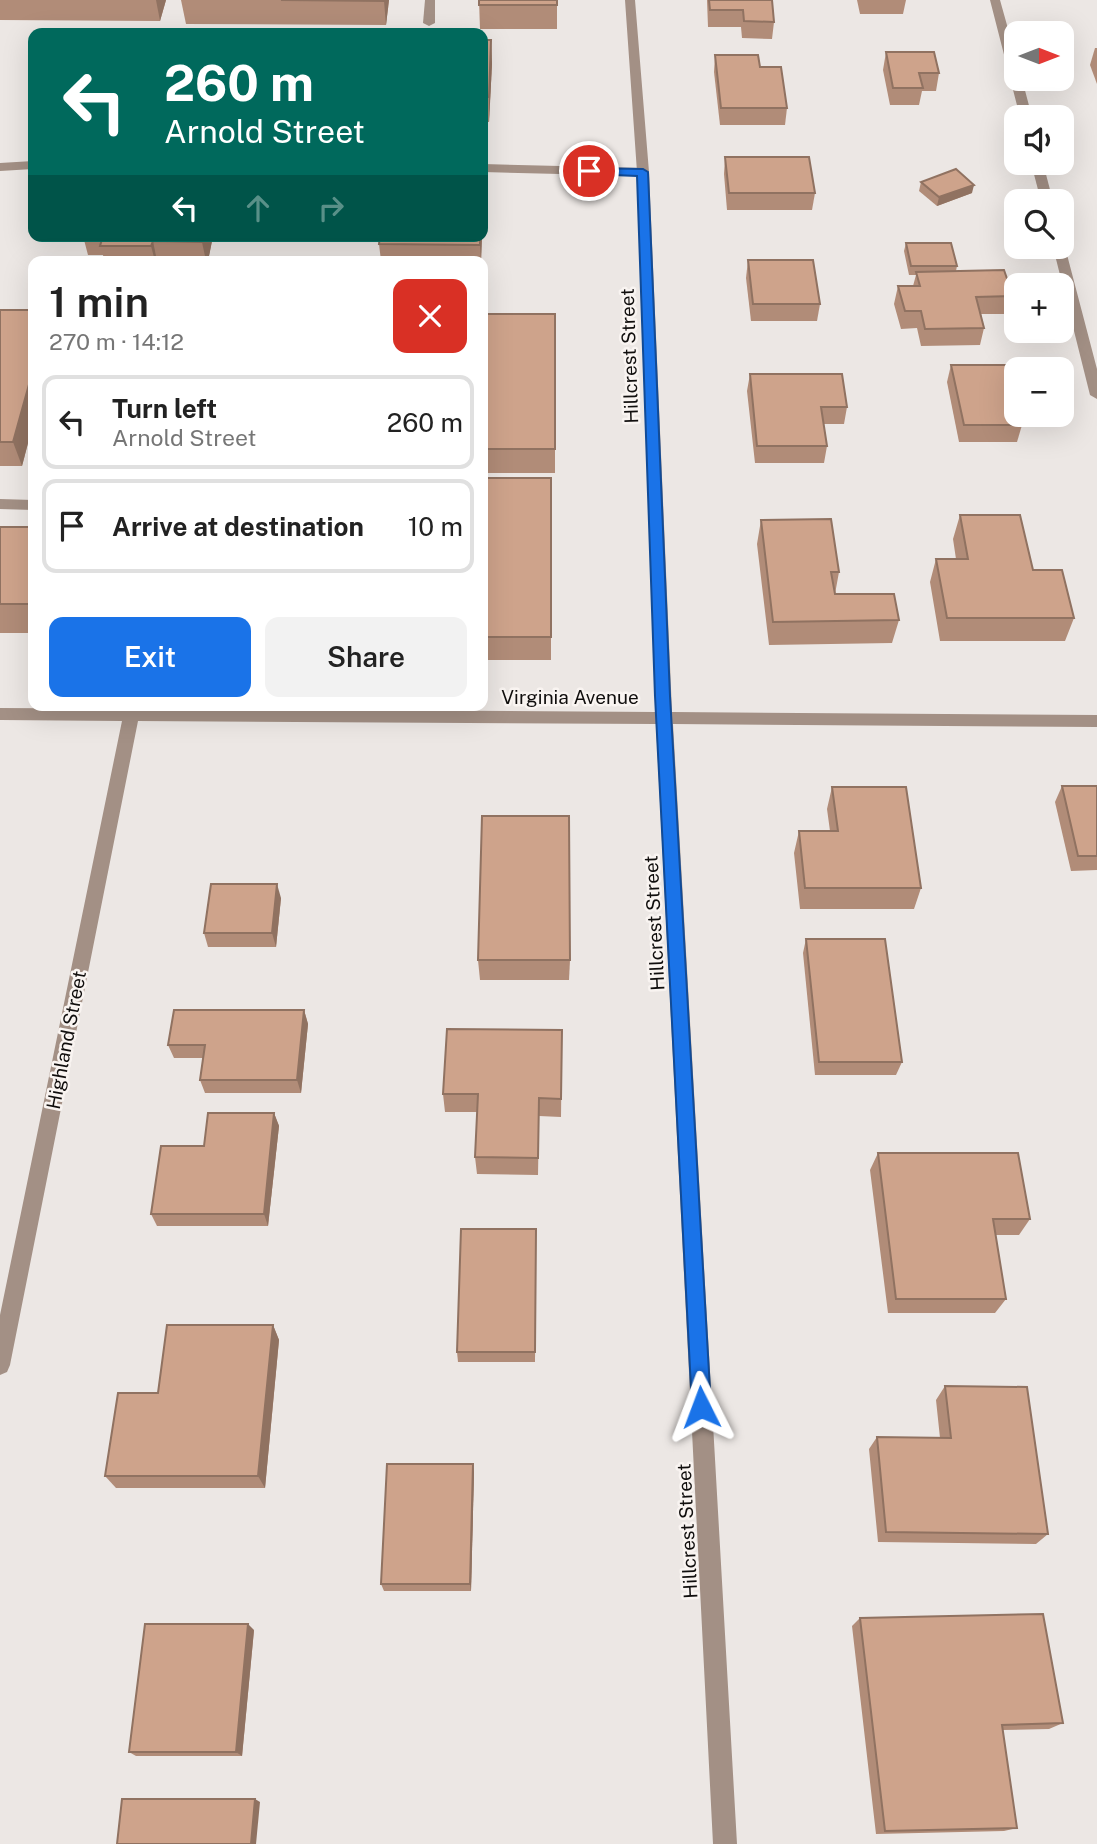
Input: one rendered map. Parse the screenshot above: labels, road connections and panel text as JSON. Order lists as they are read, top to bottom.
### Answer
{
  "streets": {
    "street": ["Hillcrest Street", "Virginia Avenue", "Highland Street"]
  },
  "crossings": [
    ["Hillcrest Street", "Virginia Avenue"],
    ["Virginia Avenue", "Highland Street"]
  ],
  "north": "right",
  "page": {
    "map_buttons": ["+", "−"],
    "turn": ["260 m", "Arnold Street"],
    "heading": ["1 min", "270 m · 14:12"],
    "list": [
      {
        "name": "Turn left",
        "note": "Arnold Street",
        "value": "260 m"
      },
      {
        "name": "Arrive at destination",
        "value": "10 m"
      }
    ],
    "buttons": ["Exit", "Share"]
  }
}
